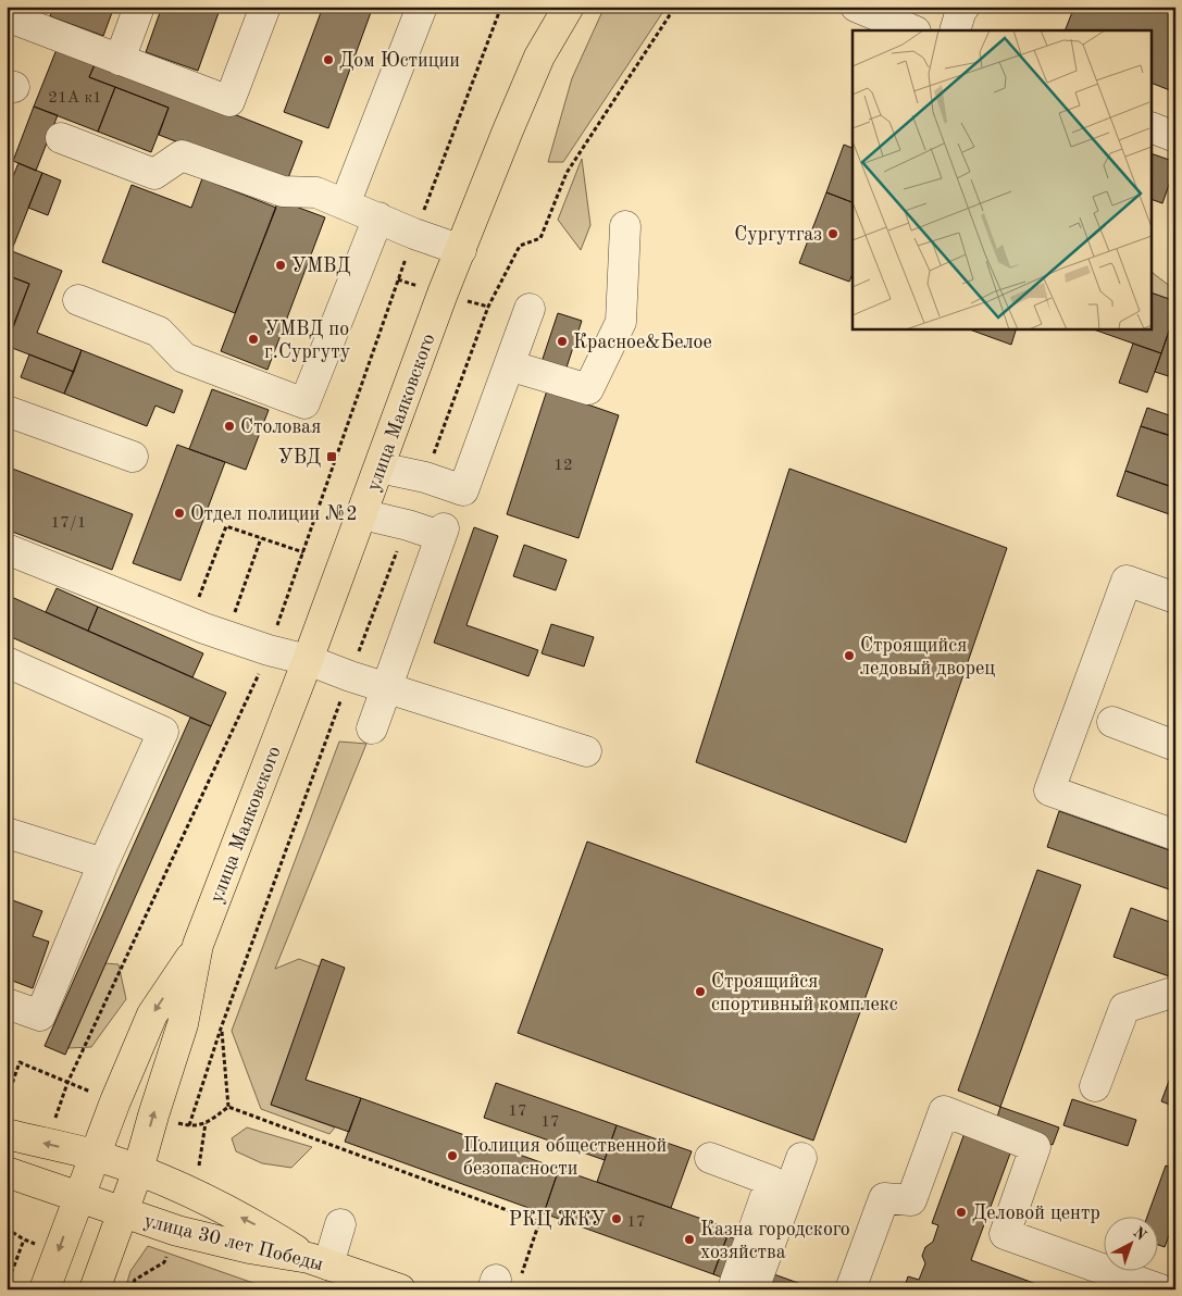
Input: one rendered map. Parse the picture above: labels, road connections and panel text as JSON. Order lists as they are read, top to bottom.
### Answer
{
  "streets": {
    "main road": ["улица Маяковского", "улица 30 лет Победы"]
  },
  "crossings": [
    ["улица Маяковского", "улица 30 лет Победы"]
  ],
  "places": {
    "other": [
      "Дом Юстиции",
      "Сургутгаз",
      "УМВД",
      "УМВД по г.Сургуту",
      "Красное&Белое",
      "Столовая",
      "Отдел полиции №2",
      "Строящийся ледовый дворец",
      "Строящийся спортивный комплекс",
      "Полиция общественной безопасности",
      "Деловой центр",
      "РКЦ ЖКУ",
      "Казна городского хозяйства"
    ],
    "transit": ["УВД"]
  },
  "house_numbers": [
    "21А к1",
    "12",
    "17/1",
    "17",
    "17",
    "17"
  ],
  "north": "top right"
}
